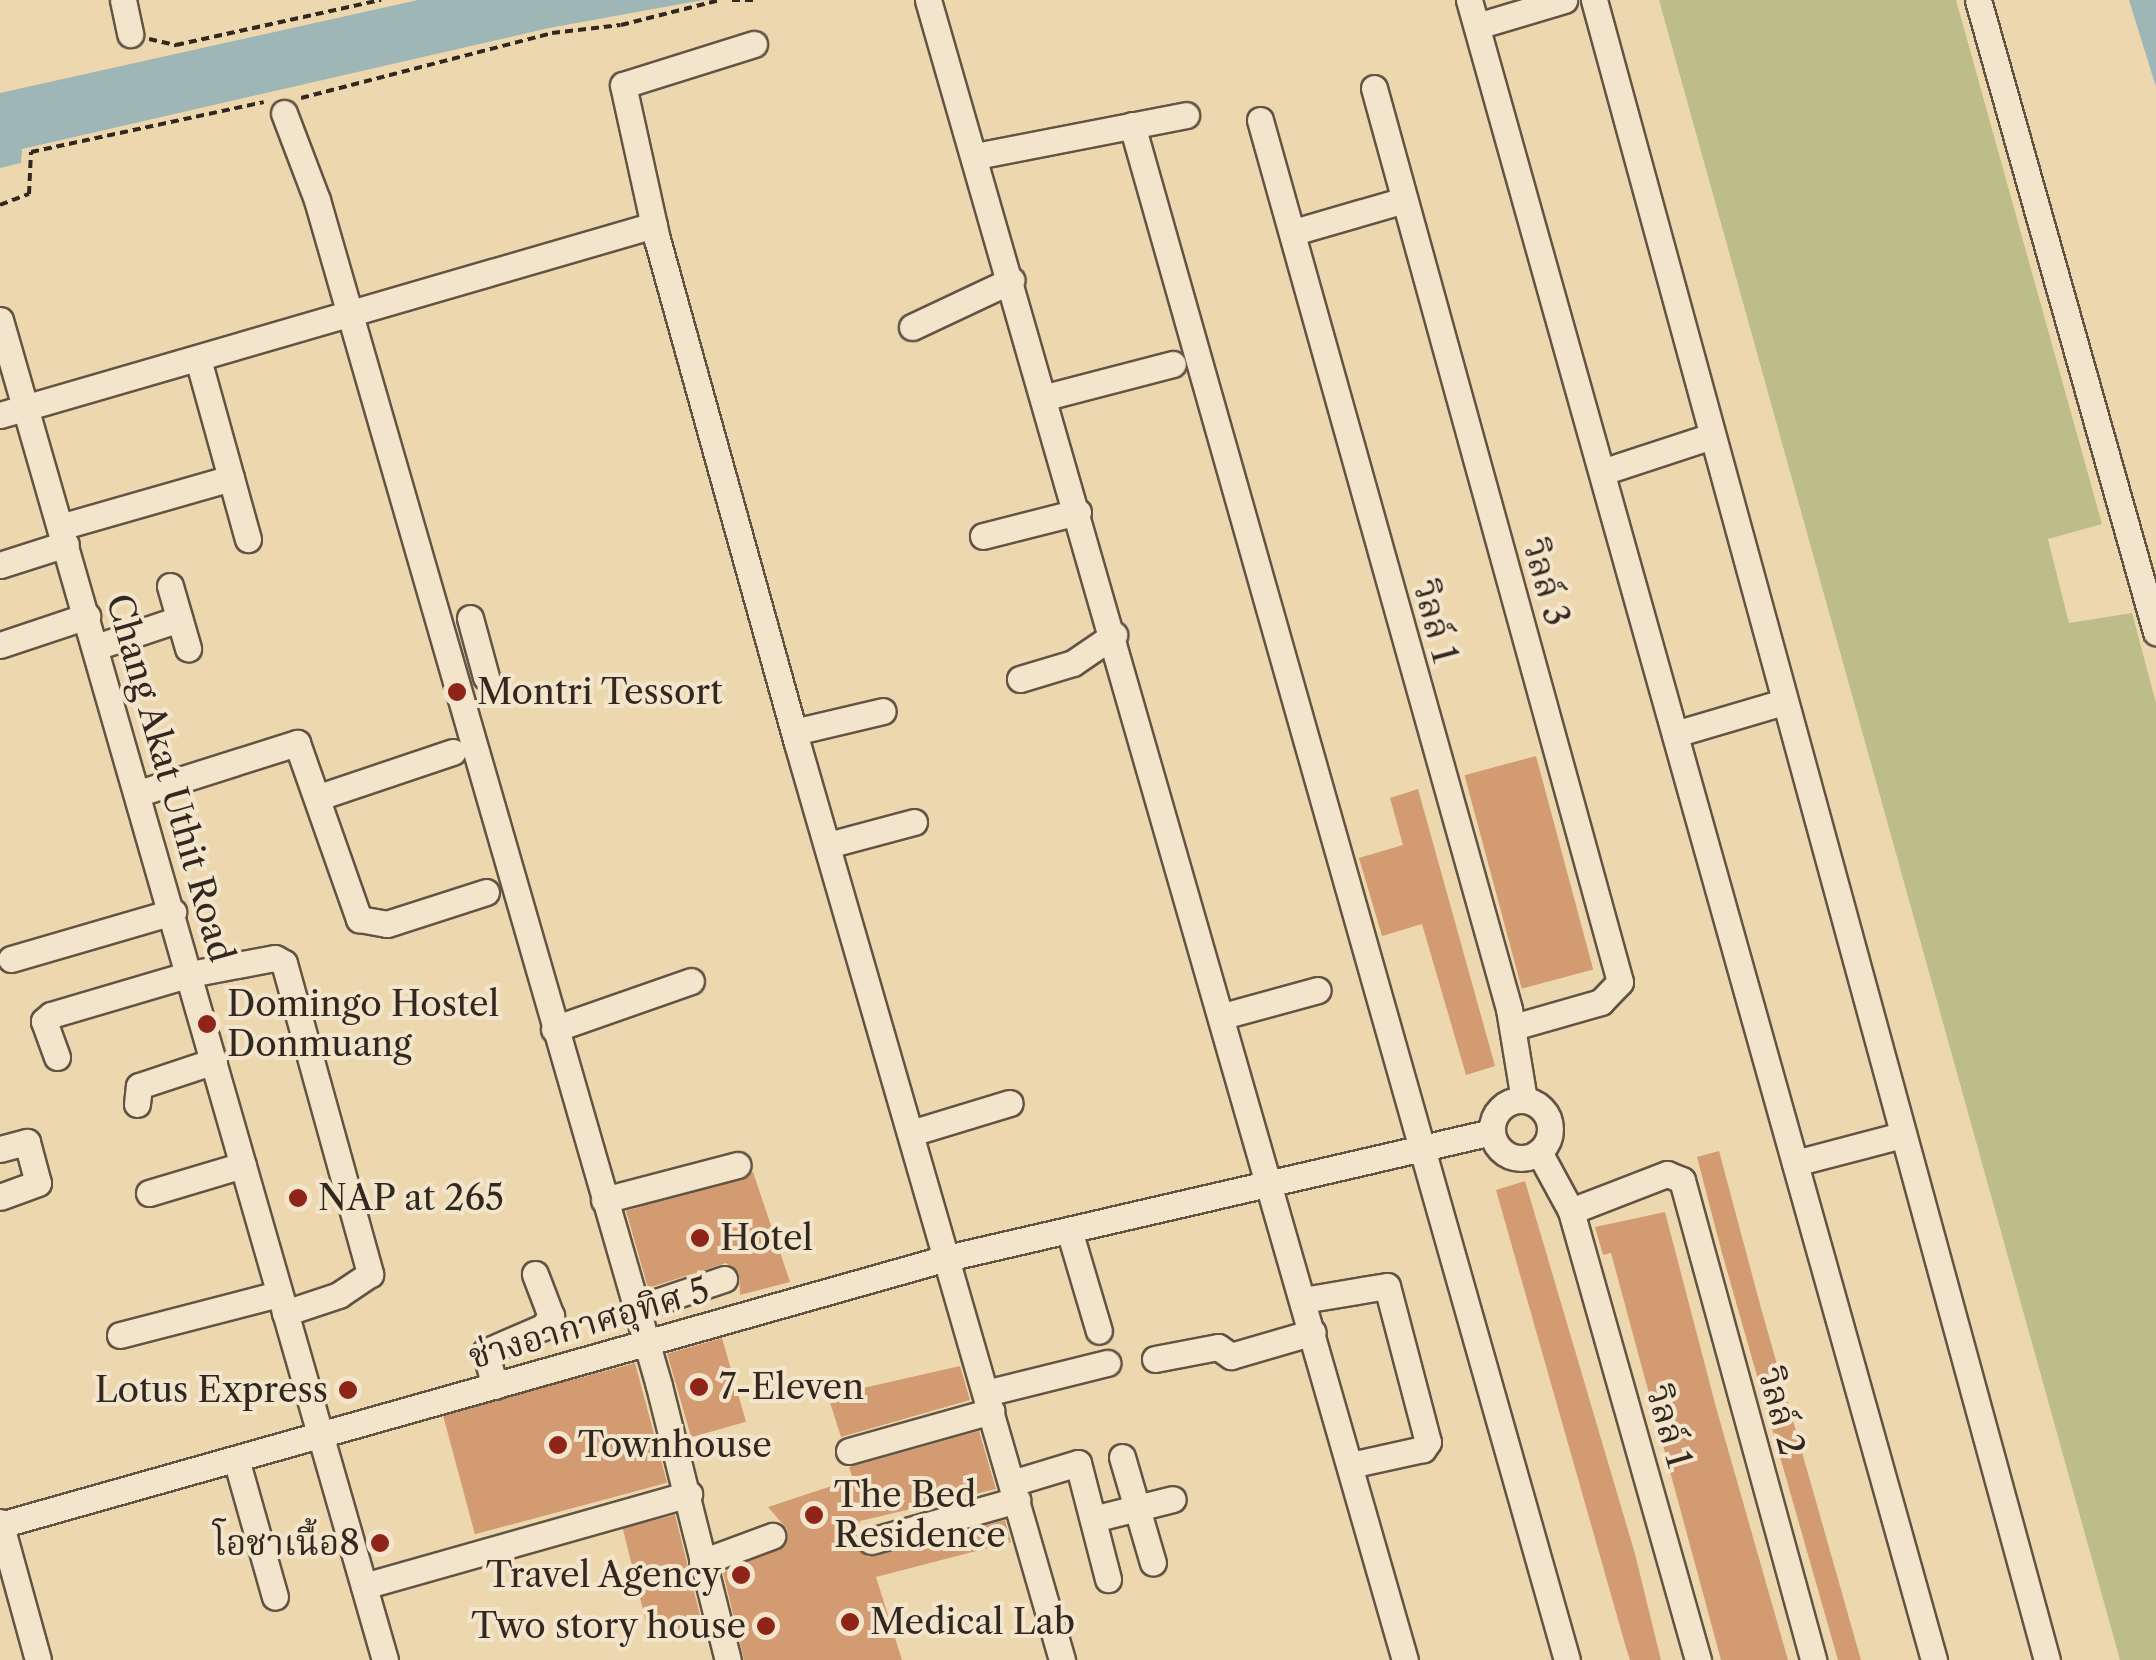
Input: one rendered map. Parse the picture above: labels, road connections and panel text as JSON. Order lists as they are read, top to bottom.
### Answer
{
  "streets": {
    "street": [
      "วิลล์ 3",
      "วิลล์ 1",
      "Chang Akat Uthit Road",
      "ช่างอากาศอุทิศ 5",
      "วิลล์ 2"
    ]
  },
  "crossings": [
    ["วิลล์ 3", "วิลล์ 1"],
    ["วิลล์ 1", "ช่างอากาศอุทิศ 5"],
    ["วิลล์ 1", "วิลล์ 2"],
    ["Chang Akat Uthit Road", "ช่างอากาศอุทิศ 5"]
  ],
  "places": [
    "Montri Tessort",
    "Domingo Hostel Donmuang",
    "NAP at 265",
    "Hotel",
    "7-Eleven",
    "Lotus Express",
    "Townhouse",
    "The Bed Residence",
    "โอชาเนื้อ8",
    "Travel Agency",
    "Medical Lab",
    "Two story house"
  ]
}
